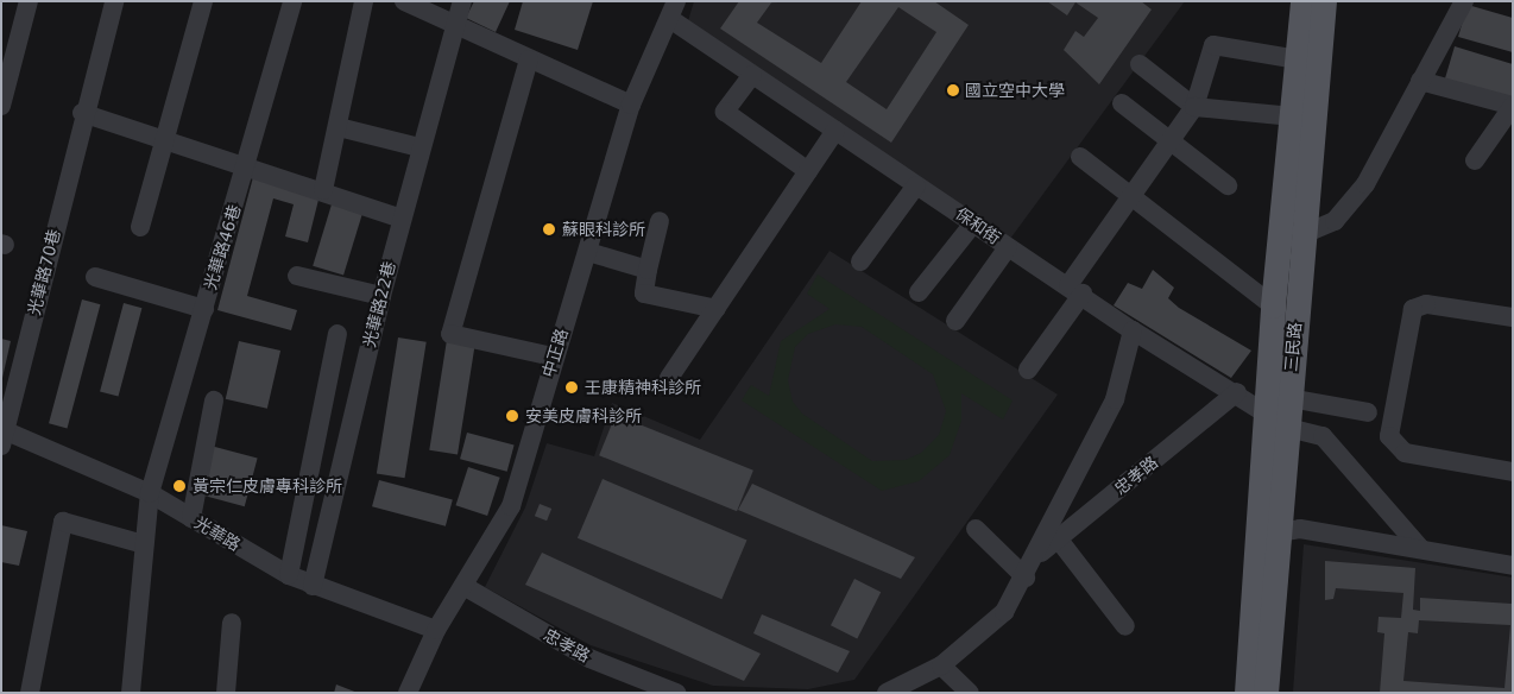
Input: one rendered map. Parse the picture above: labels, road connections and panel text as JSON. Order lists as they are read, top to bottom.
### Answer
{
  "streets": {
    "main road": ["三民路"],
    "street": [
      "保和街",
      "光華路46巷",
      "光華路70巷",
      "光華路22巷",
      "中正路",
      "忠孝路",
      "光華路"
    ]
  },
  "crossings": [
    ["保和街", "三民路"],
    ["保和街", "中正路"],
    ["保和街", "忠孝路"],
    ["光華路46巷", "光華路"],
    ["光華路70巷", "光華路"],
    ["光華路22巷", "光華路"],
    ["中正路", "忠孝路"],
    ["中正路", "光華路"]
  ],
  "places": [
    "國立空中大學",
    "蘇眼科診所",
    "壬康精神科診所",
    "安美皮膚科診所",
    "黃宗仁皮膚專科診所"
  ]
}
